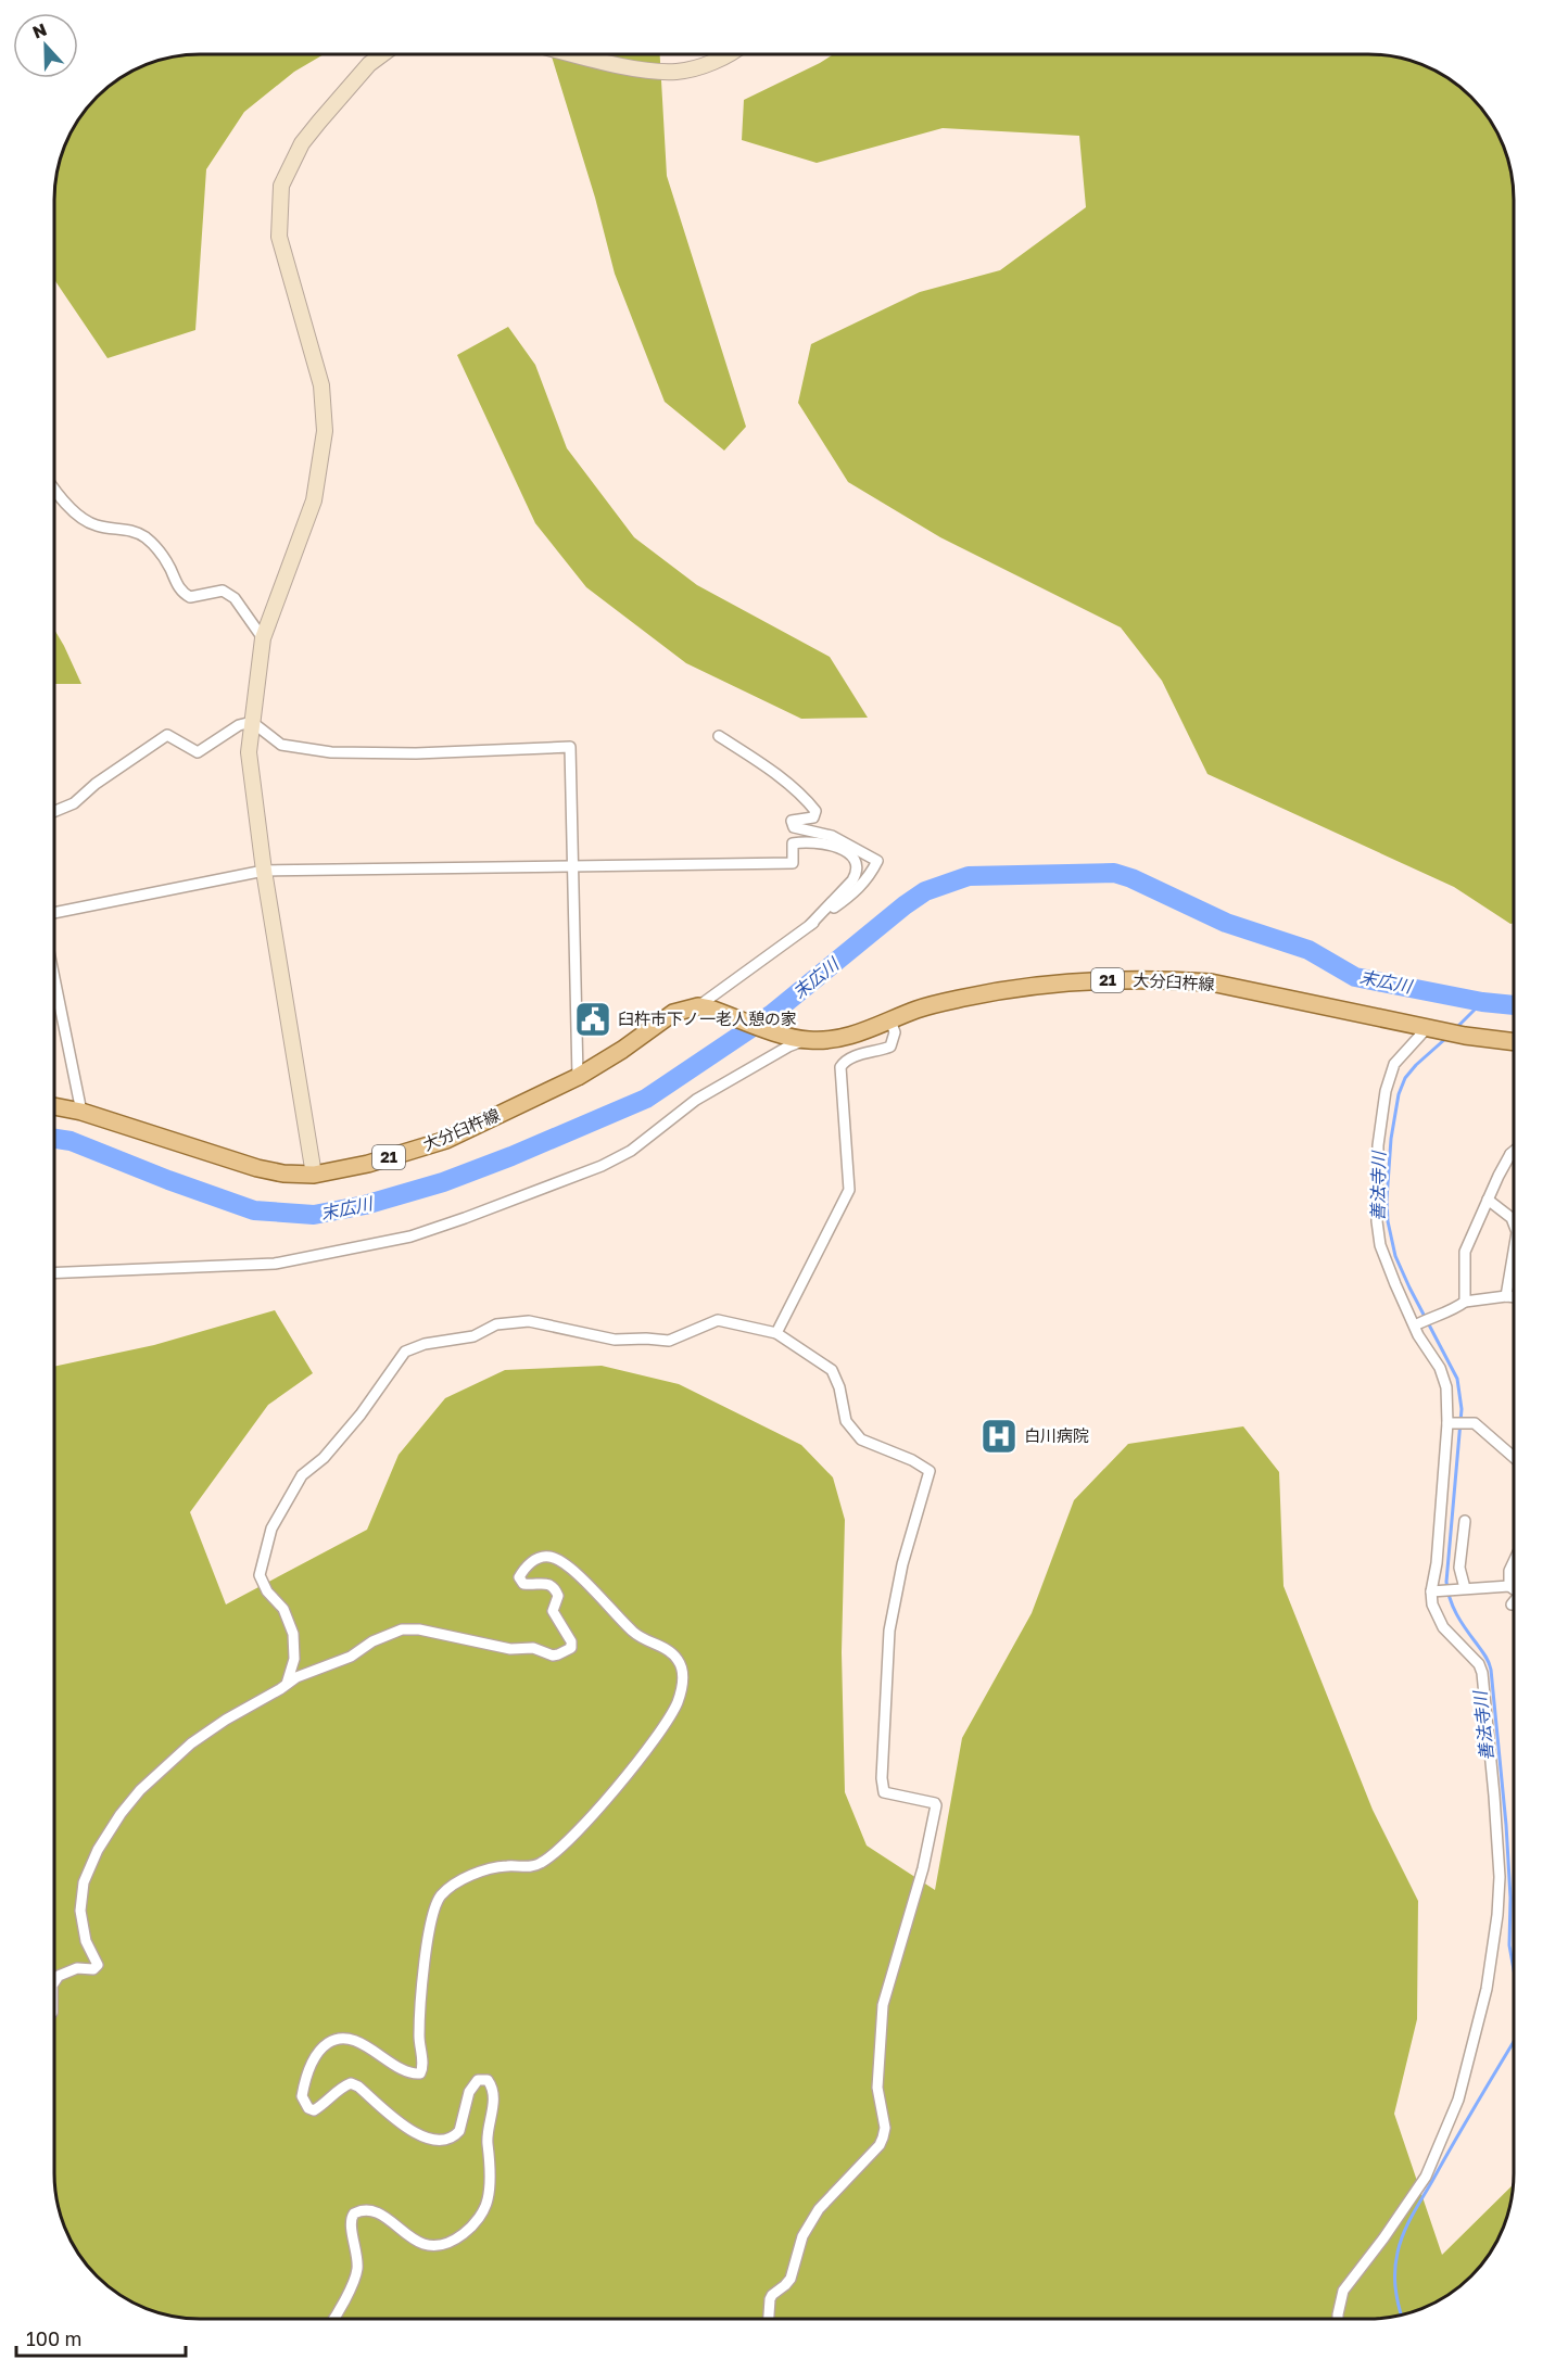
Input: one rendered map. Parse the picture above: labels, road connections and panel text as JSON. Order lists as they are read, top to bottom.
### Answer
{
  "streets": {
    "main road": ["21", "大分臼杵線"]
  },
  "water": ["末広川", "善法寺川"],
  "places": {
    "public building": ["臼杵市下ノ一老人憩の家"],
    "hospital": ["白川病院"]
  },
  "scale_bar": "100 m",
  "north": "top"
}
